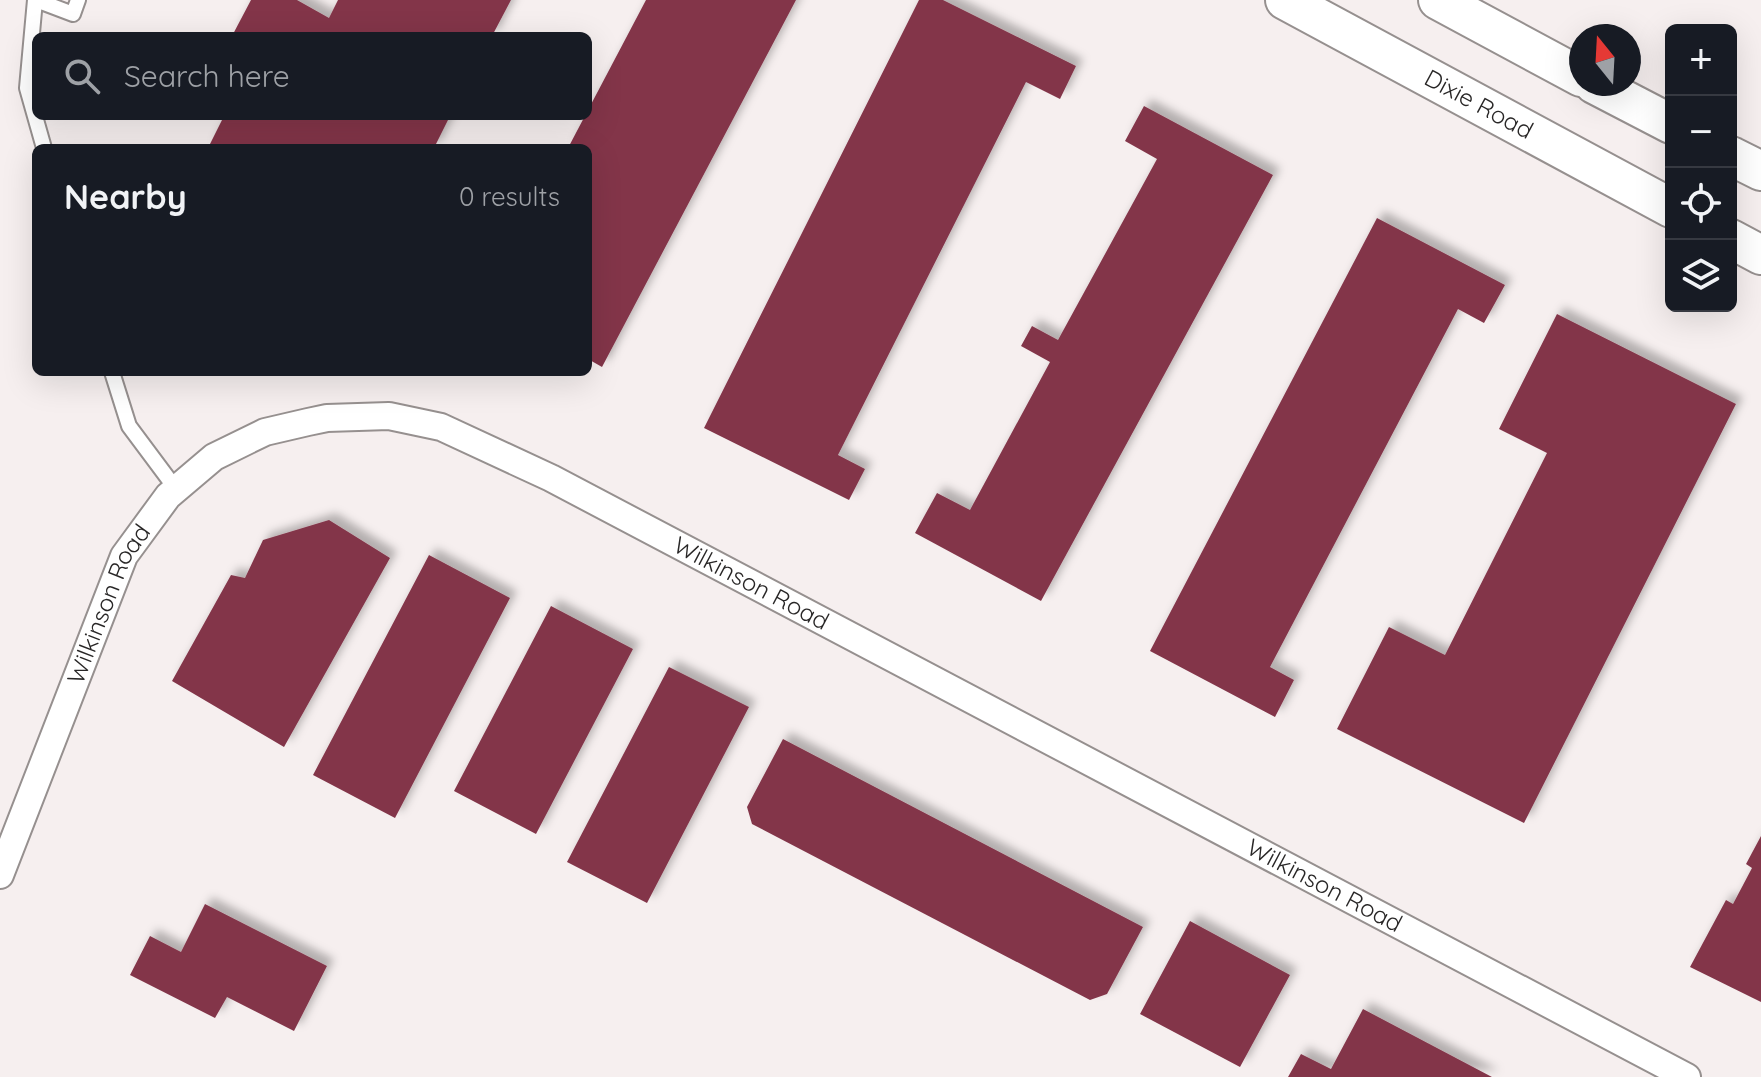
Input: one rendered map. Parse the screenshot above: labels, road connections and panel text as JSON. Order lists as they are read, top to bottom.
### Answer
{
  "streets": {
    "main road": ["Dixie Road"],
    "street": ["Wilkinson Road"]
  },
  "north": "top",
  "page": {
    "map_buttons": ["+", "−"],
    "search": "Search here",
    "heading": ["Nearby", "0 results"]
  }
}
